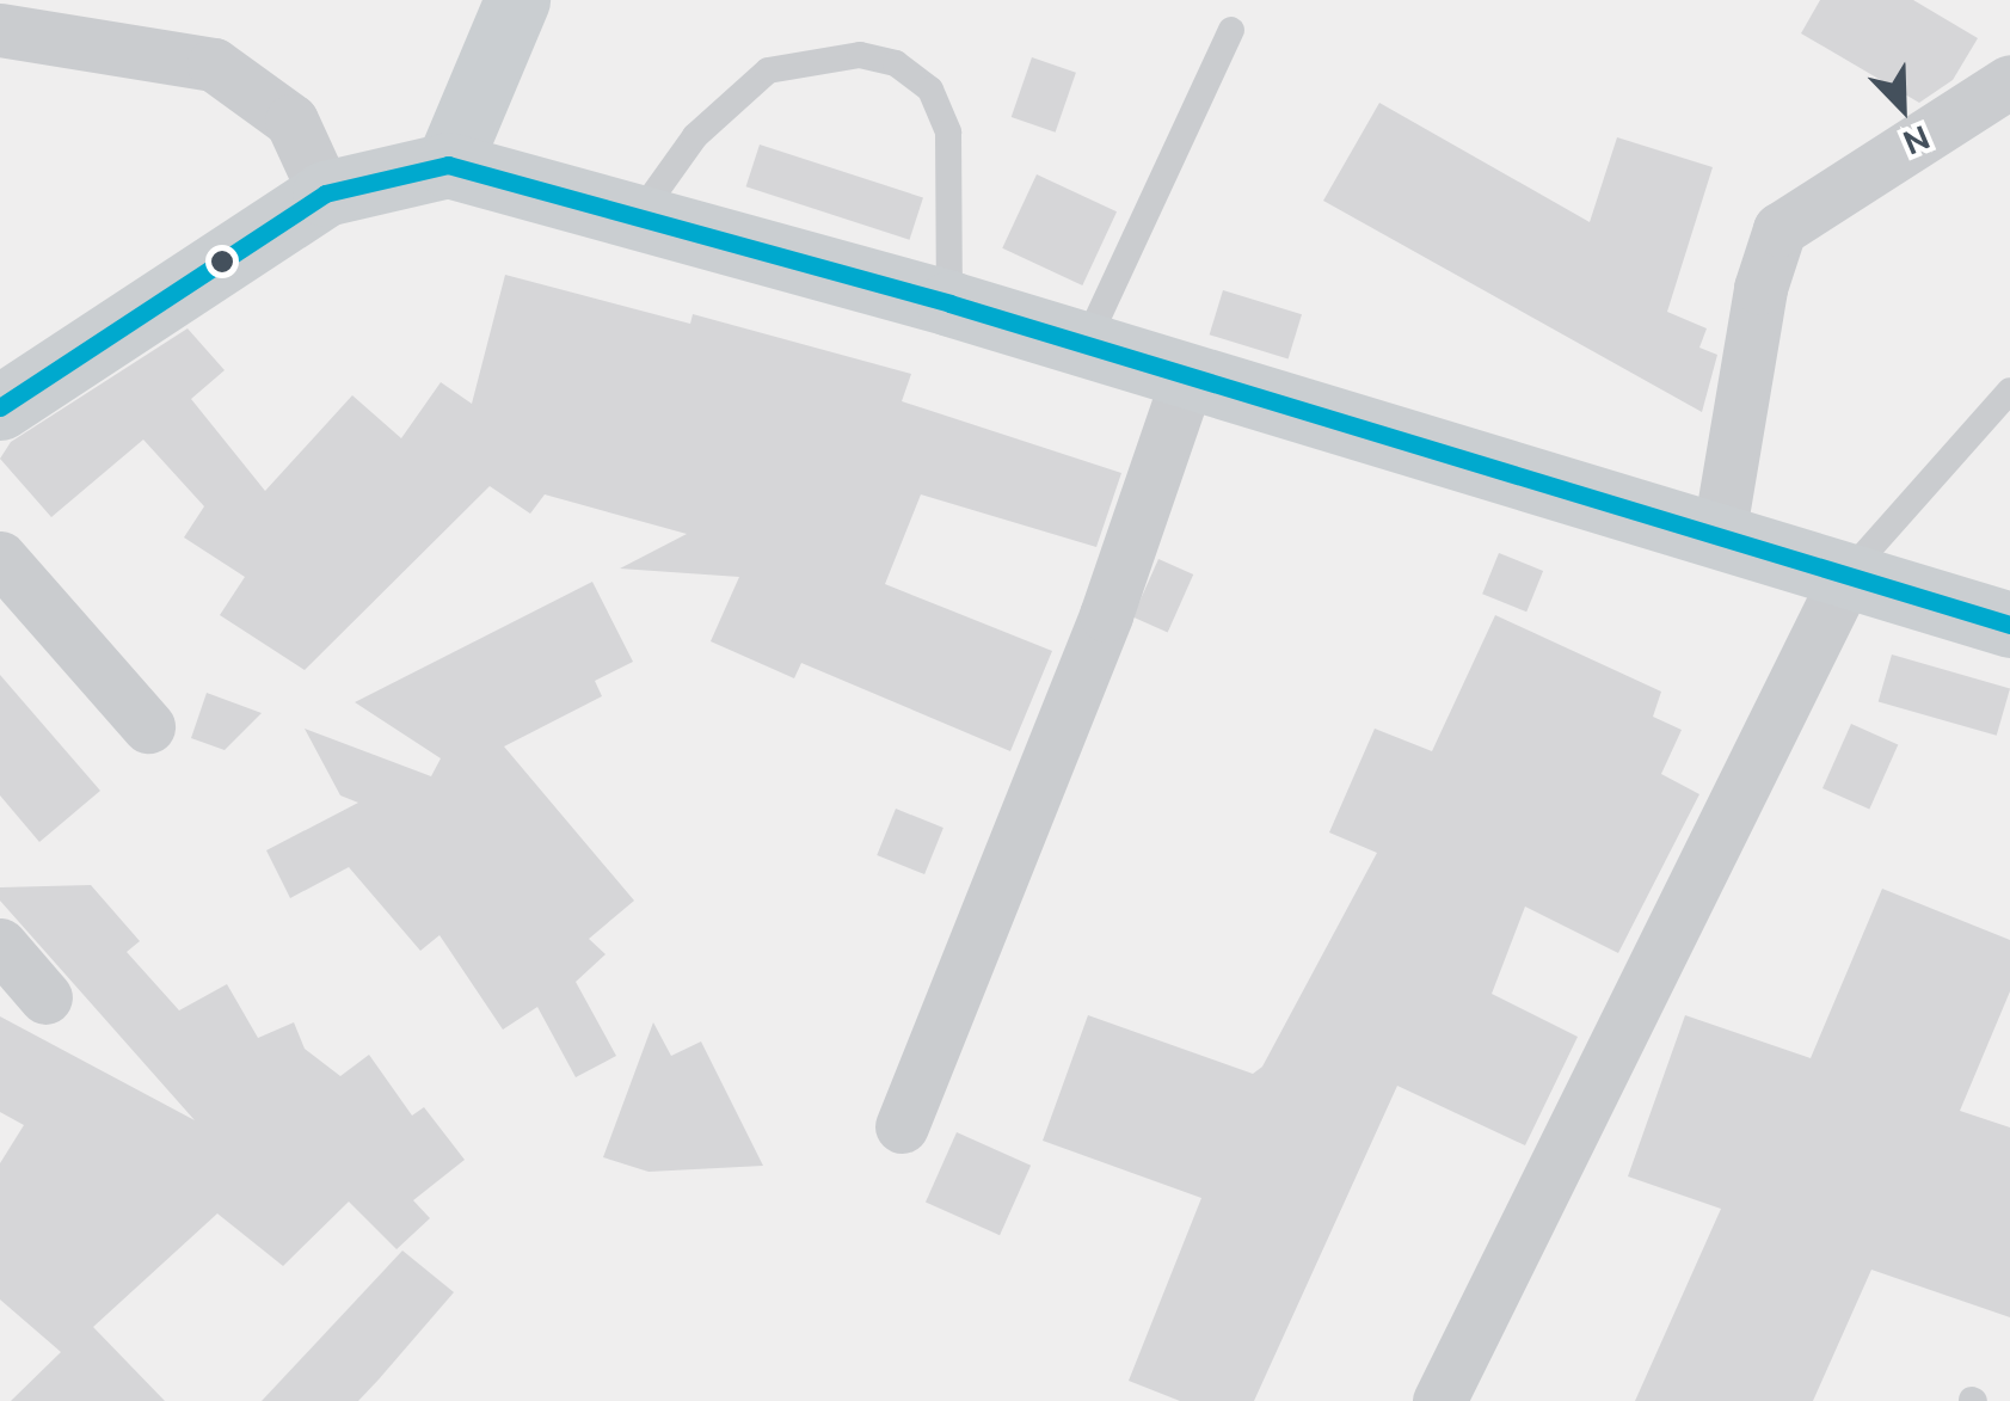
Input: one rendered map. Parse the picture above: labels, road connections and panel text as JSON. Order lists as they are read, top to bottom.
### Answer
{
  "north": "bottom right"
}
